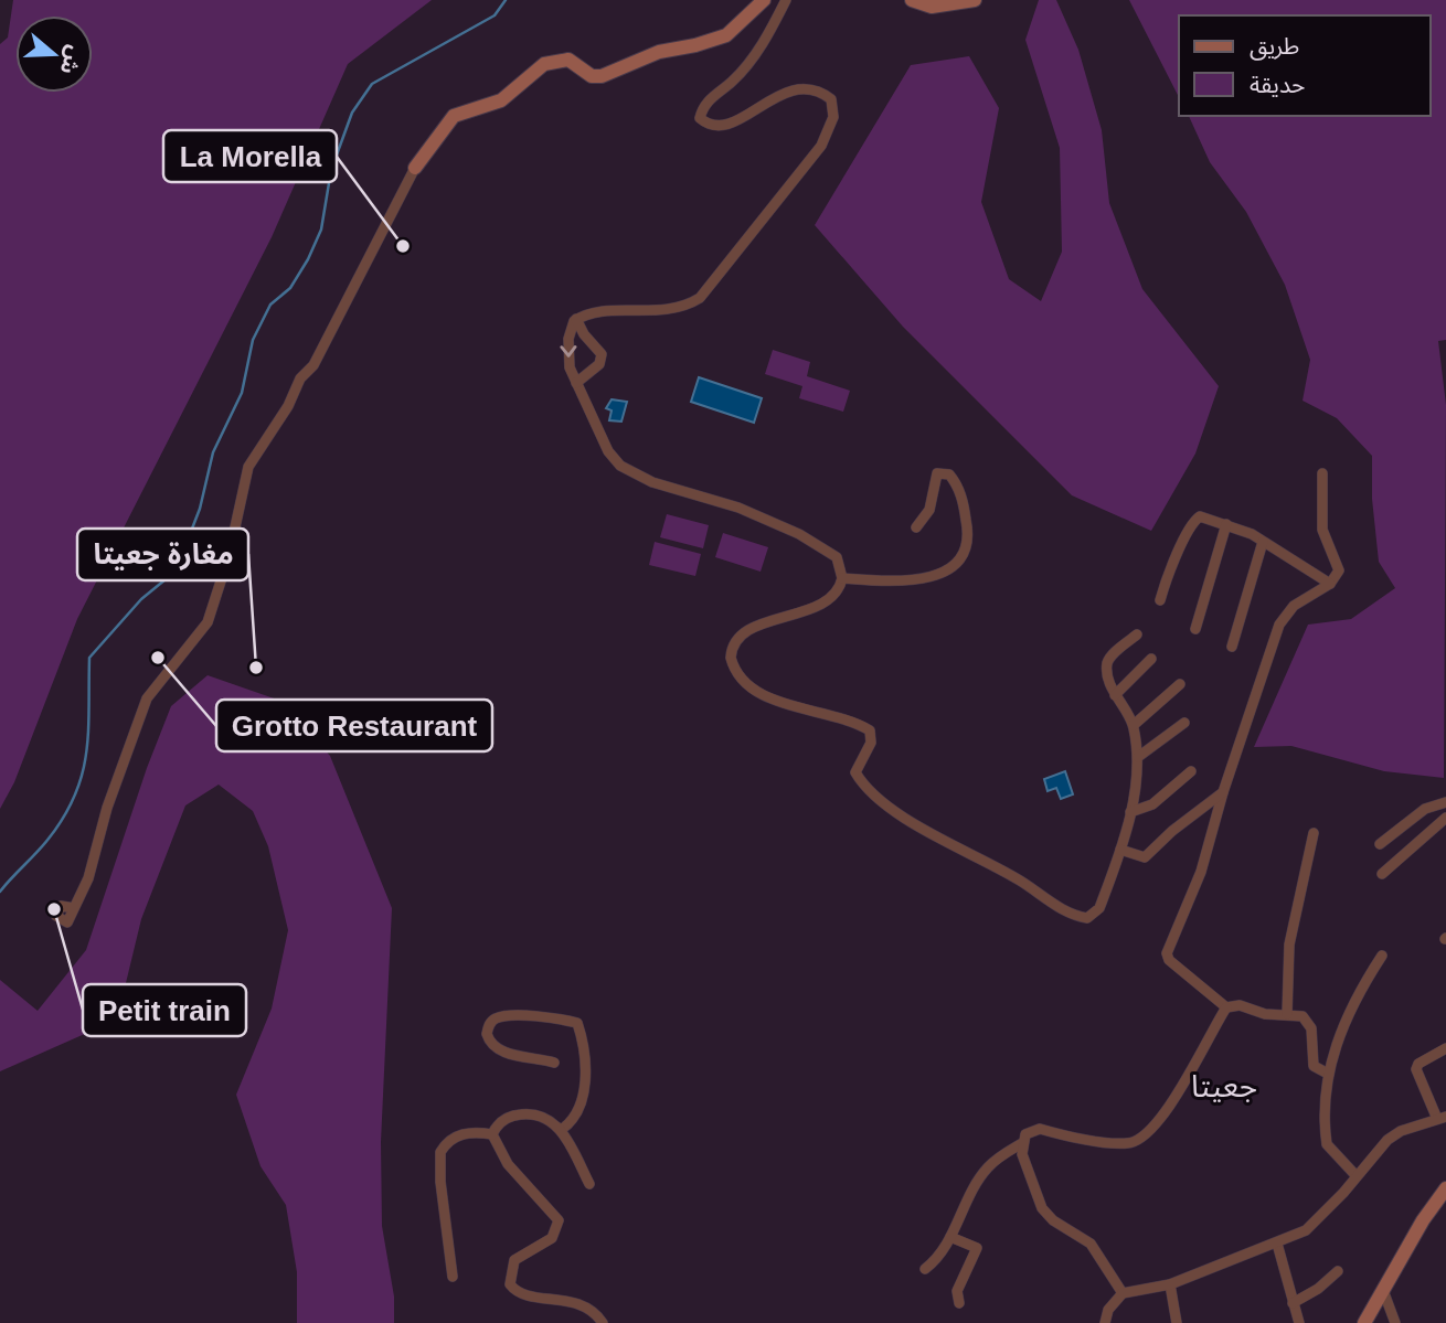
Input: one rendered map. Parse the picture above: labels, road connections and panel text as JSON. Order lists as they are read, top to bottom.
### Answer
{
  "districts": ["جعيتا"],
  "places": [
    "La Morella",
    "Grotto Restaurant",
    "مغارة جعيتا",
    "Petit train"
  ],
  "legend": ["طريق", "حديقة"],
  "north": "right"
}
